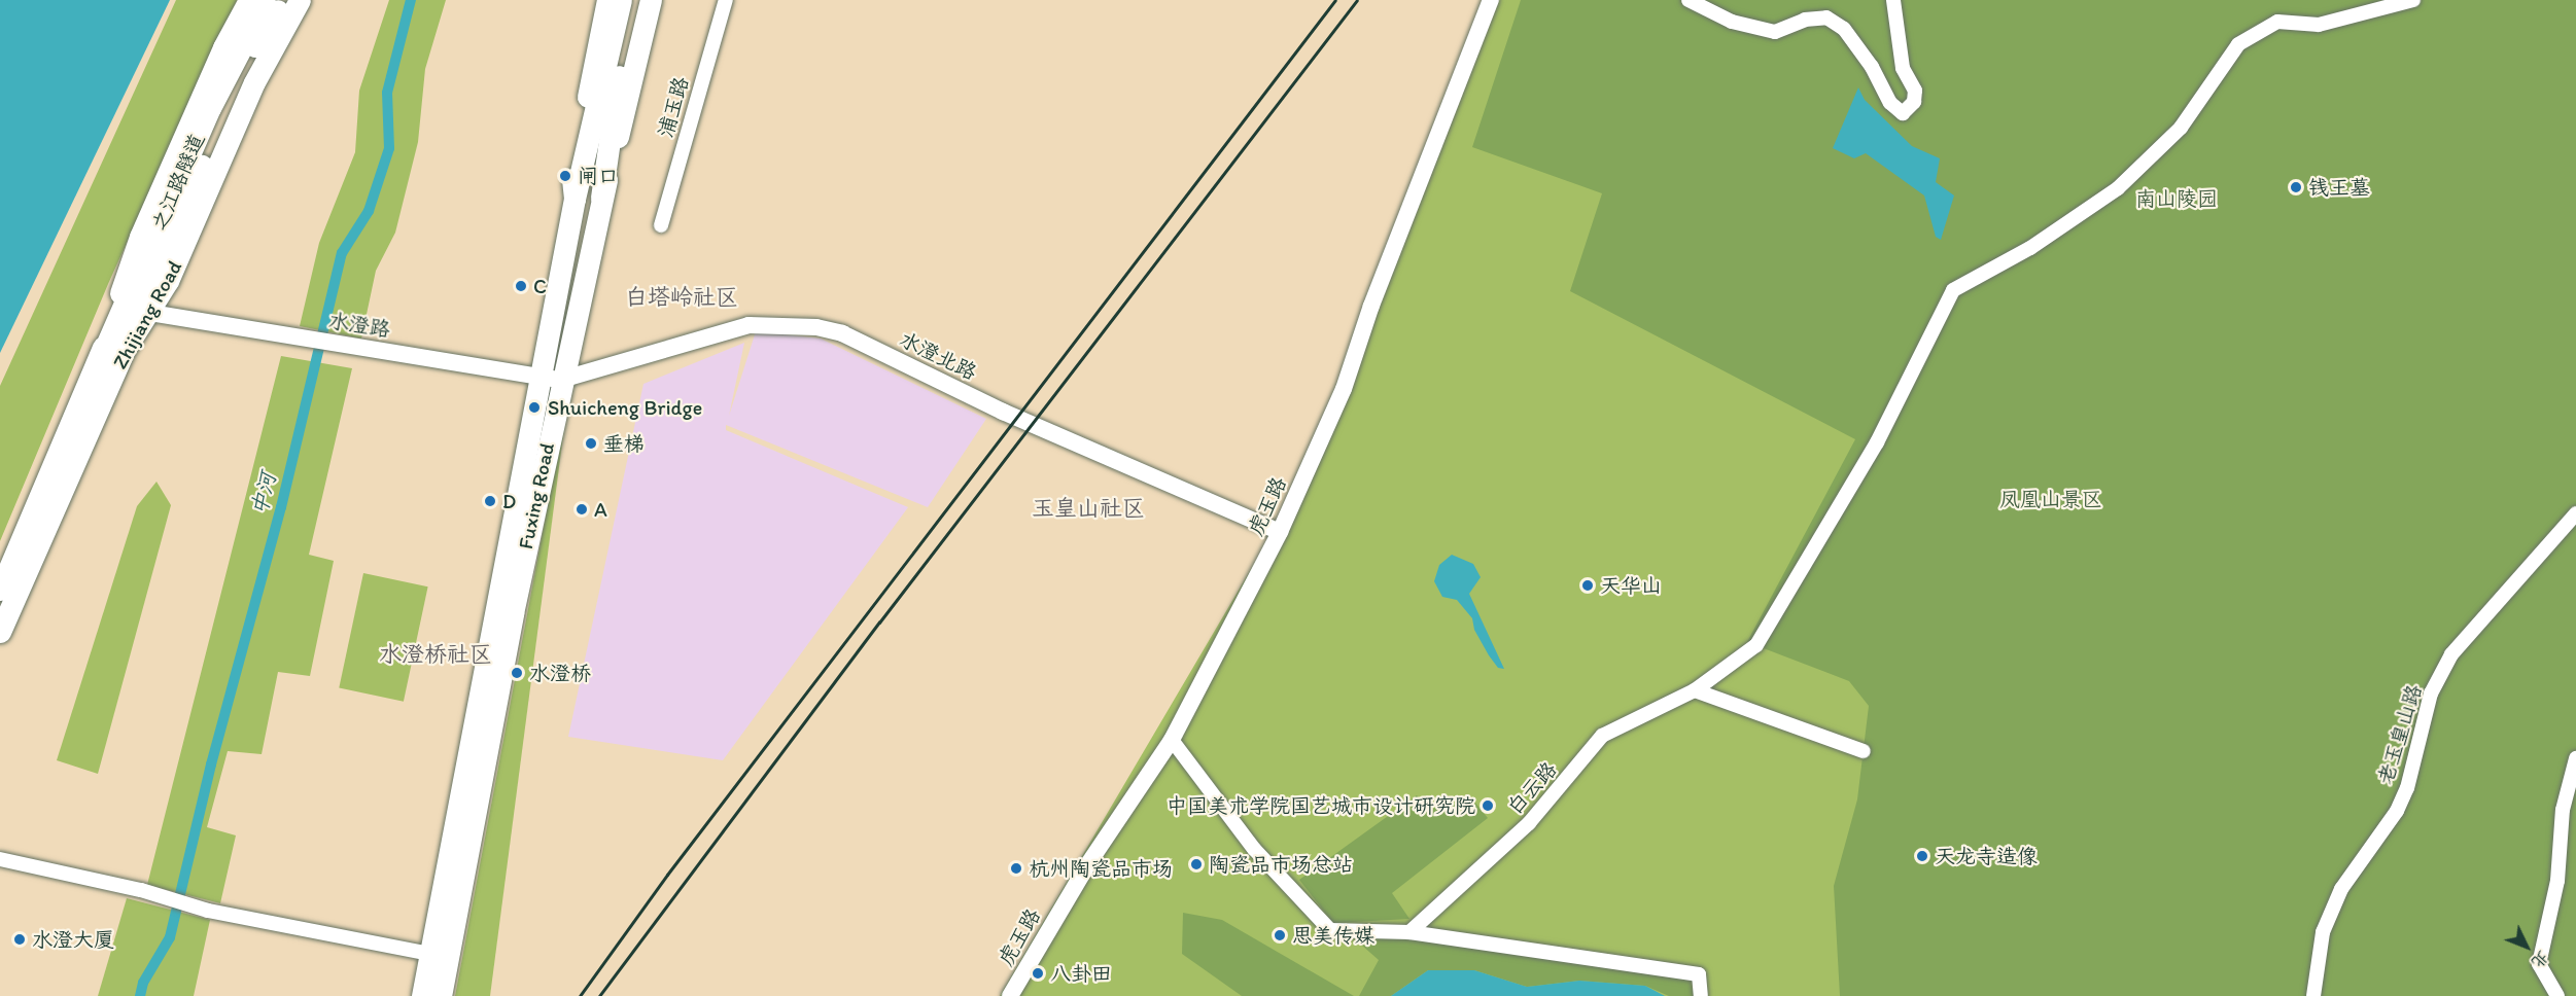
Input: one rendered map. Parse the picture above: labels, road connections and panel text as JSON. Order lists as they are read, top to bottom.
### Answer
{
  "streets": {
    "main road": ["之江路隧道", "Zhijiang Road", "Fuxing Road"],
    "street": [
      "浦玉路",
      "水澄路",
      "水澄北路",
      "虎玉路",
      "老玉皇山路",
      "白云路"
    ]
  },
  "crossings": [
    ["之江路隧道", "Zhijiang Road"],
    ["Zhijiang Road", "水澄路"],
    ["水澄路", "水澄北路"],
    ["水澄路", "Fuxing Road"],
    ["水澄北路", "Fuxing Road"],
    ["水澄北路", "虎玉路"]
  ],
  "districts": ["白塔岭社区", "玉皇山社区", "水澄桥社区"],
  "water": ["中河"],
  "parks": ["南山陵园", "凤凰山景区"],
  "places": [
    "闸口",
    "钱王墓",
    "C",
    "Shuicheng Bridge",
    "垂梯",
    "D",
    "A",
    "天华山",
    "水澄桥",
    "中国美术学院国艺城市设计研究院",
    "天龙寺造像",
    "陶瓷品市场总站",
    "杭州陶瓷品市场",
    "思美传媒",
    "水澄大厦",
    "八卦田"
  ],
  "north": "bottom right"
}
